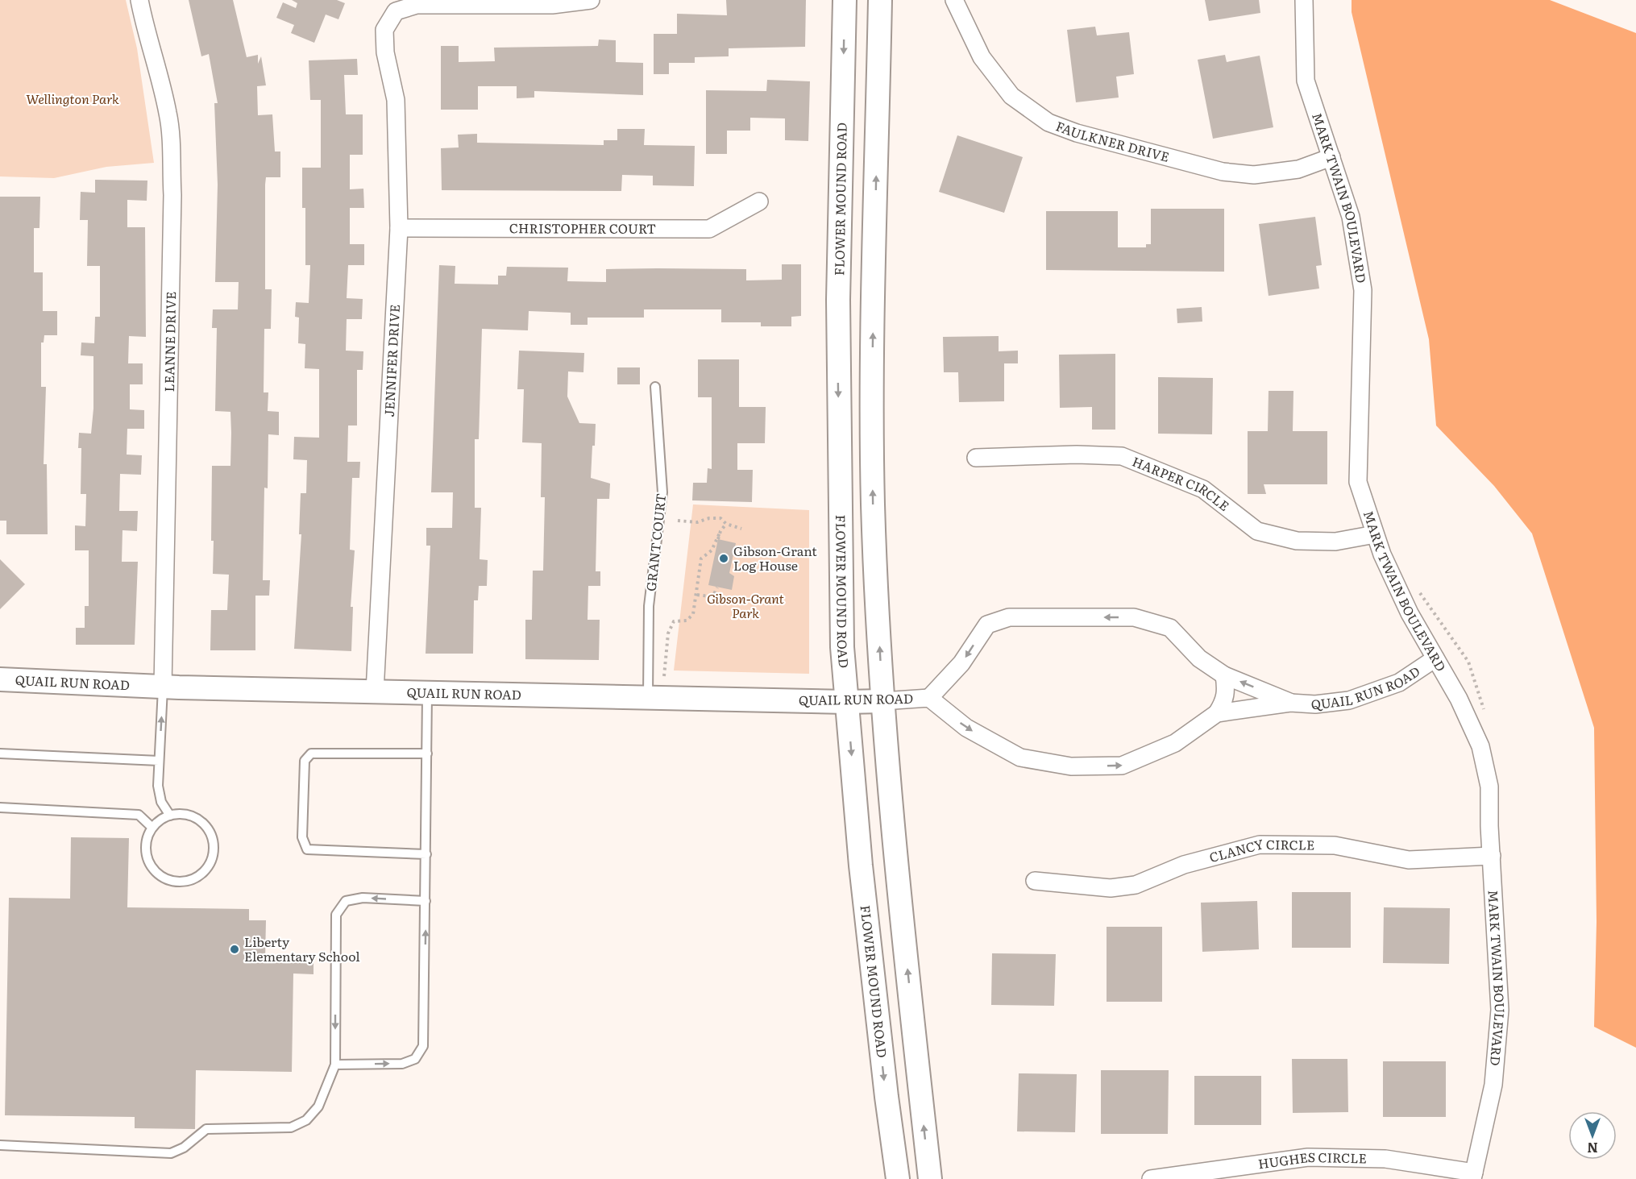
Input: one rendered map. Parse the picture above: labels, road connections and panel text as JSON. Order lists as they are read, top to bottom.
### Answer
{
  "streets": {
    "main road": ["FLOWER MOUND ROAD", "QUAIL RUN ROAD"],
    "street": [
      "FAULKNER DRIVE",
      "MARK TWAIN BOULEVARD",
      "CHRISTOPHER COURT",
      "LEANNE DRIVE",
      "JENNIFER DRIVE",
      "HARPER CIRCLE",
      "CLANCY CIRCLE",
      "HUGHES CIRCLE"
    ],
    "lane": ["GRANT COURT"]
  },
  "crossings": [
    ["FAULKNER DRIVE", "MARK TWAIN BOULEVARD"],
    ["MARK TWAIN BOULEVARD", "HARPER CIRCLE"],
    ["MARK TWAIN BOULEVARD", "QUAIL RUN ROAD"],
    ["MARK TWAIN BOULEVARD", "CLANCY CIRCLE"],
    ["MARK TWAIN BOULEVARD", "HUGHES CIRCLE"],
    ["FLOWER MOUND ROAD", "QUAIL RUN ROAD"],
    ["CHRISTOPHER COURT", "JENNIFER DRIVE"],
    ["LEANNE DRIVE", "QUAIL RUN ROAD"],
    ["JENNIFER DRIVE", "QUAIL RUN ROAD"],
    ["GRANT COURT", "QUAIL RUN ROAD"]
  ],
  "parks": ["Wellington Park", "Gibson-Grant Park"],
  "places": ["Gibson-Grant Log House", "Liberty Elementary School"],
  "north": "bottom"
}
